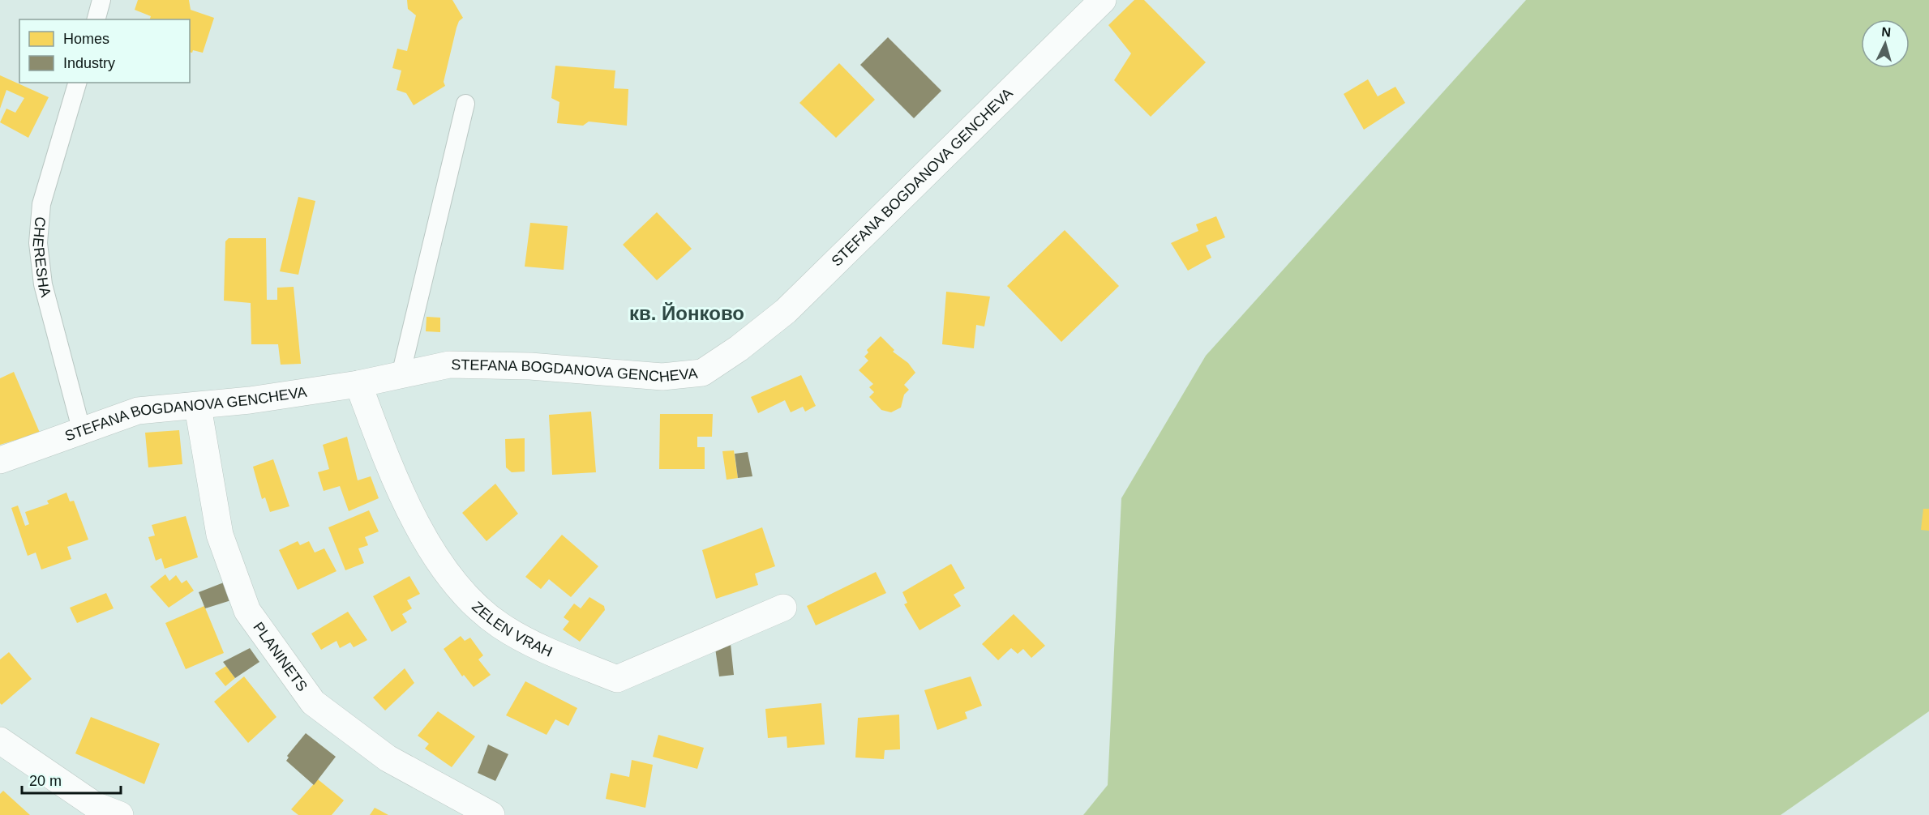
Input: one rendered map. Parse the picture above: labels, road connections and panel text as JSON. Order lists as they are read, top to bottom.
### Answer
{
  "streets": {
    "street": ["STEFANA BOGDANOVA GENCHEVA", "ZELEN VRAH", "PLANINETS"],
    "lane": ["CHERESHA"]
  },
  "crossings": [
    ["STEFANA BOGDANOVA GENCHEVA", "CHERESHA"],
    ["STEFANA BOGDANOVA GENCHEVA", "ZELEN VRAH"],
    ["STEFANA BOGDANOVA GENCHEVA", "PLANINETS"]
  ],
  "districts": ["кв. Йонково"],
  "legend": ["Homes", "Industry"],
  "scale_bar": "20 m",
  "north": "top"
}
